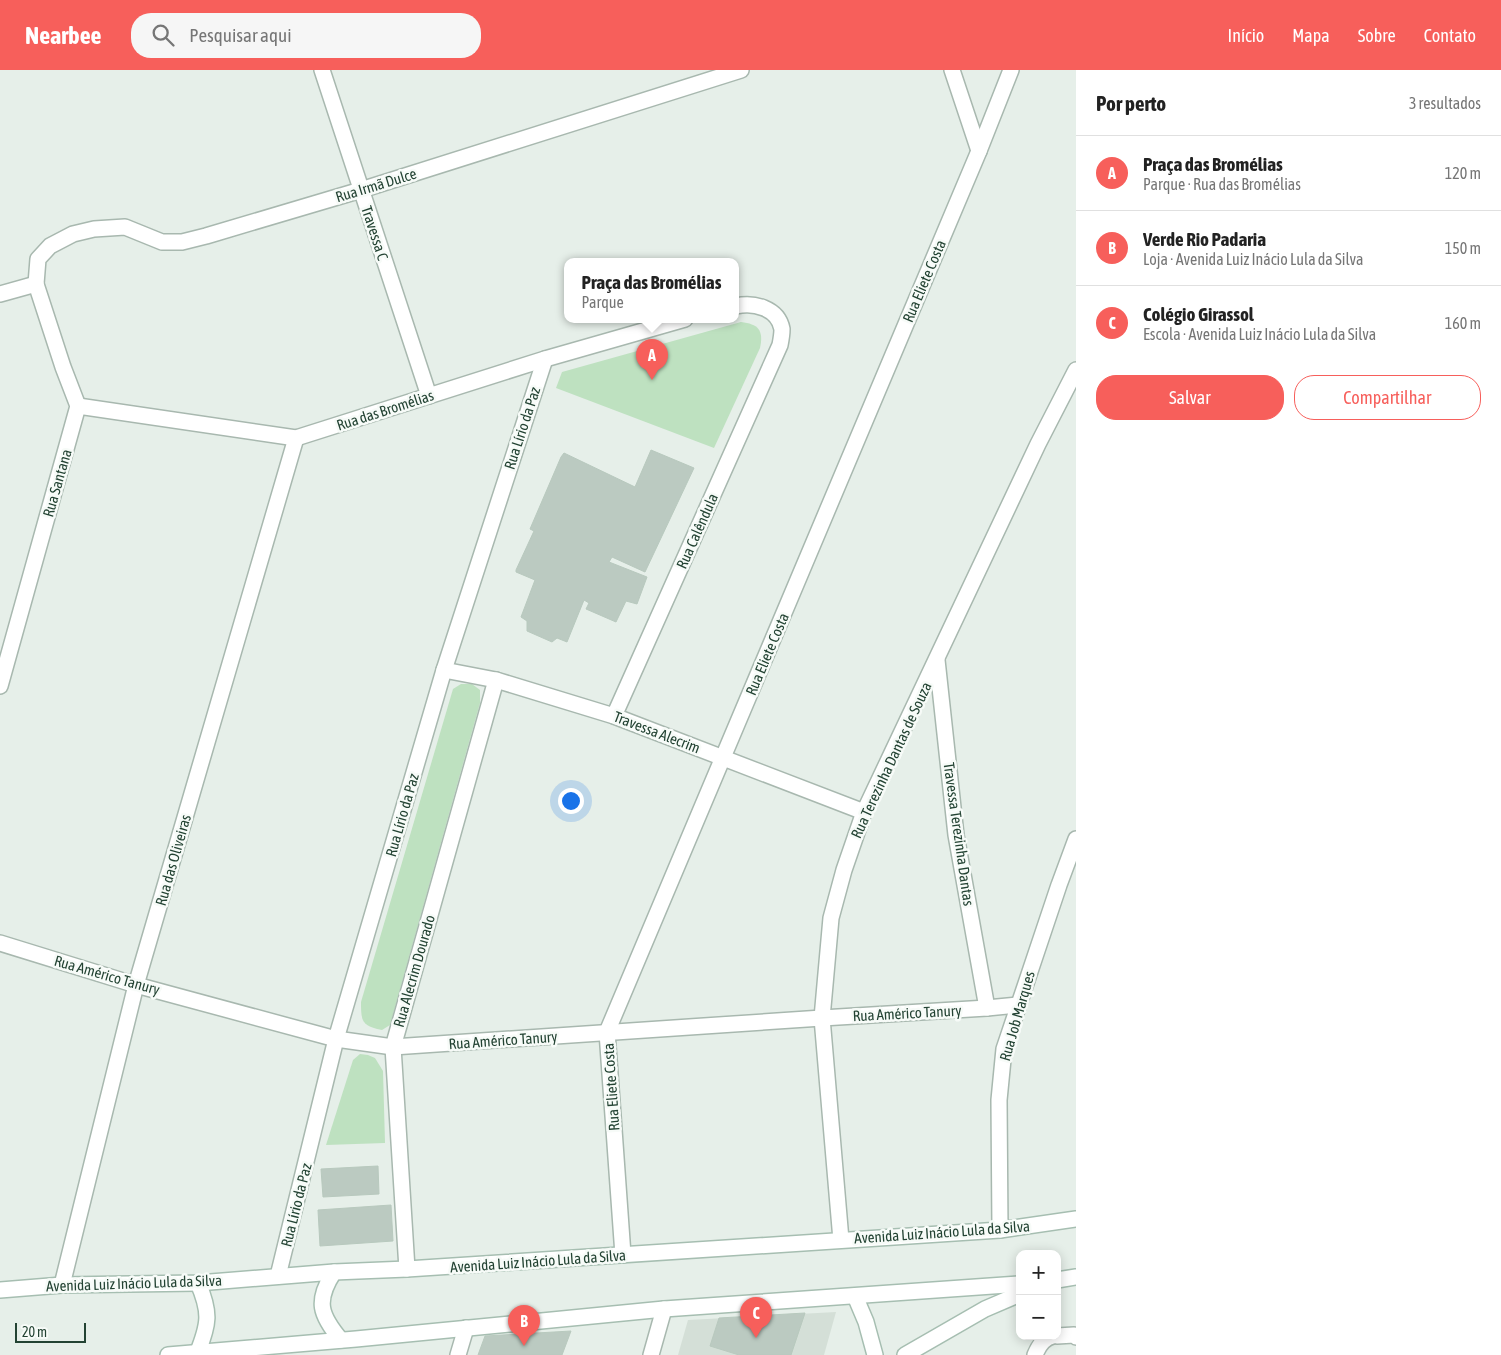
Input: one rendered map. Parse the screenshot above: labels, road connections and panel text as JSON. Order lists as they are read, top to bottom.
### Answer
{
  "streets": {
    "street": [
      "Rua Irmã Dulce",
      "Travessa C",
      "Rua Eliete Costa",
      "Rua das Bromélias",
      "Rua Lírio da Paz",
      "Rua Santana",
      "Rua Calêndula",
      "Travessa Alecrim",
      "Rua Terezinha Dantas de Souza",
      "Travessa Terezinha Dantas",
      "Rua das Oliveiras",
      "Rua Alecrim Dourado",
      "Rua Américo Tanury",
      "Rua Job Marques",
      "Avenida Luiz Inácio Lula da Silva"
    ]
  },
  "crossings": [
    ["Rua Irmã Dulce", "Travessa C"],
    ["Travessa C", "Rua das Bromélias"],
    ["Rua Eliete Costa", "Travessa Alecrim"],
    ["Rua Eliete Costa", "Rua Américo Tanury"],
    ["Rua Eliete Costa", "Avenida Luiz Inácio Lula da Silva"],
    ["Rua das Bromélias", "Rua Lírio da Paz"],
    ["Rua das Bromélias", "Rua Santana"],
    ["Rua das Bromélias", "Rua das Oliveiras"],
    ["Rua Lírio da Paz", "Travessa Alecrim"],
    ["Rua Lírio da Paz", "Rua Américo Tanury"],
    ["Rua Lírio da Paz", "Avenida Luiz Inácio Lula da Silva"],
    ["Rua Calêndula", "Travessa Alecrim"],
    ["Travessa Alecrim", "Rua Terezinha Dantas de Souza"],
    ["Travessa Alecrim", "Rua Alecrim Dourado"],
    ["Rua Terezinha Dantas de Souza", "Travessa Terezinha Dantas"],
    ["Rua Terezinha Dantas de Souza", "Rua Américo Tanury"],
    ["Rua Terezinha Dantas de Souza", "Avenida Luiz Inácio Lula da Silva"],
    ["Travessa Terezinha Dantas", "Rua Américo Tanury"],
    ["Rua das Oliveiras", "Rua Américo Tanury"],
    ["Rua das Oliveiras", "Avenida Luiz Inácio Lula da Silva"],
    ["Rua Alecrim Dourado", "Rua Américo Tanury"],
    ["Rua Alecrim Dourado", "Avenida Luiz Inácio Lula da Silva"],
    ["Rua Américo Tanury", "Rua Job Marques"],
    ["Rua Job Marques", "Avenida Luiz Inácio Lula da Silva"]
  ],
  "scale_bar": "20 m",
  "page": {
    "header": "Nearbee",
    "search": "Pesquisar aqui",
    "nav": [
      "Início",
      "Mapa",
      "Sobre",
      "Contato"
    ],
    "heading": ["Por perto", "3 resultados"],
    "list": [
      {
        "mark": "A",
        "name": "Praça das Bromélias",
        "note": "Parque · Rua das Bromélias",
        "value": "120 m"
      },
      {
        "mark": "B",
        "name": "Verde Rio Padaria",
        "note": "Loja · Avenida Luiz Inácio Lula da Silva",
        "value": "150 m"
      },
      {
        "mark": "C",
        "name": "Colégio Girassol",
        "note": "Escola · Avenida Luiz Inácio Lula da Silva",
        "value": "160 m"
      }
    ],
    "popup": ["Praça das Bromélias", "Parque"],
    "pins": ["A", "C", "B"],
    "buttons": ["Salvar", "Compartilhar"],
    "map_buttons": ["+", "−"],
    "scale": "20 m"
  }
}
